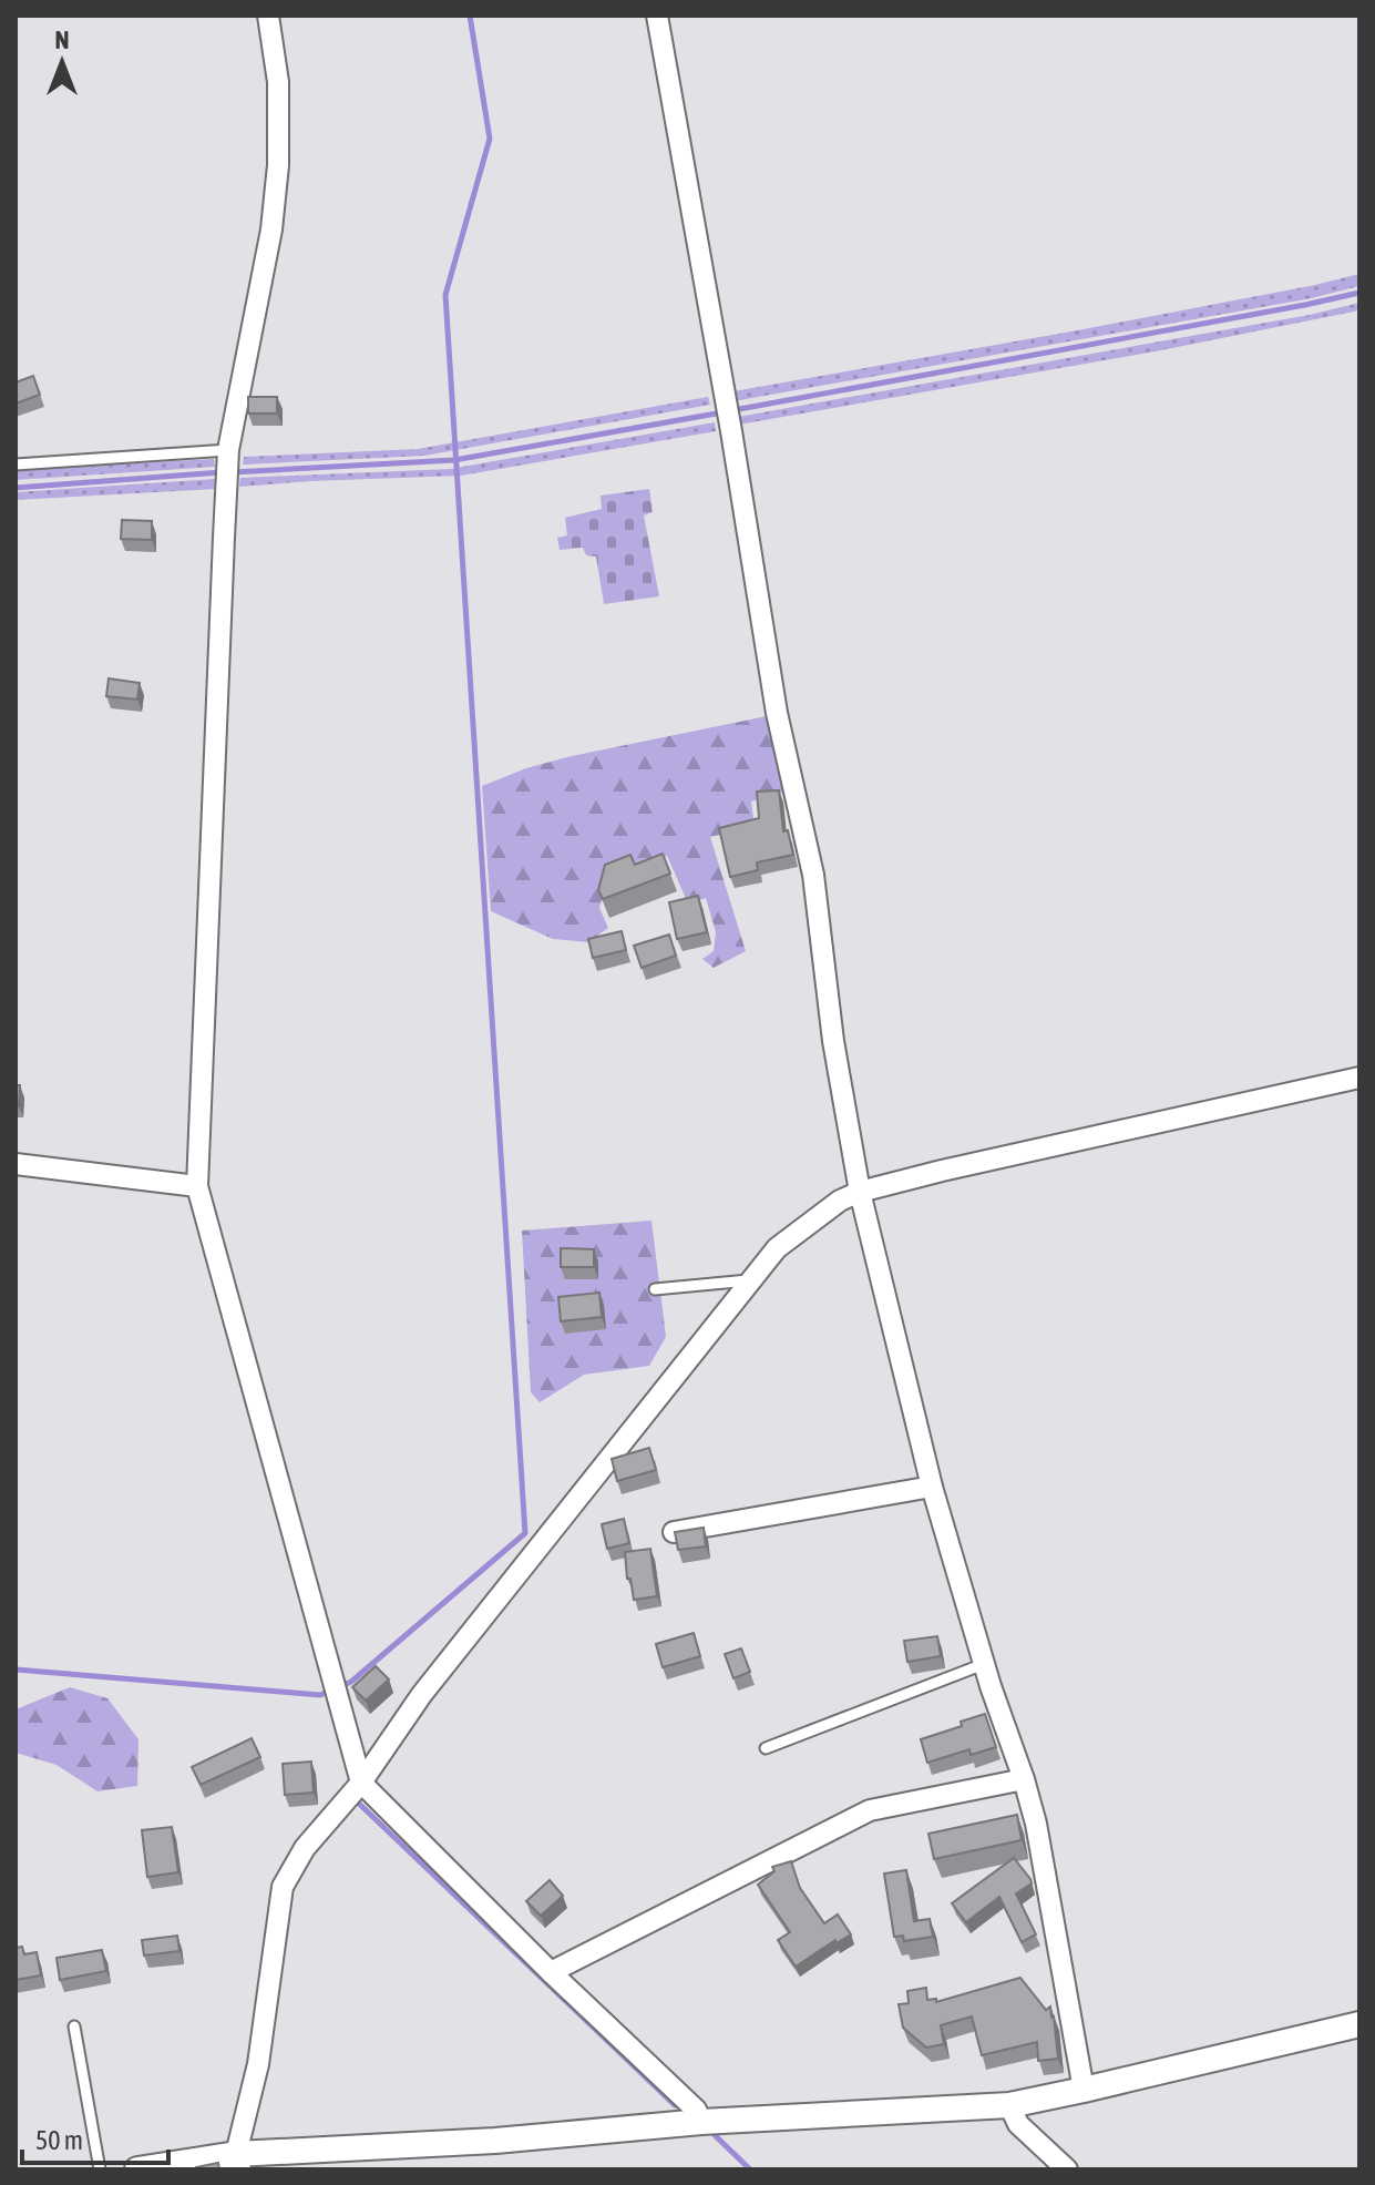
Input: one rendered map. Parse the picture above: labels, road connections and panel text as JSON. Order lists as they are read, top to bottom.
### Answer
{
  "scale_bar": "50 m",
  "north": "top"
}
